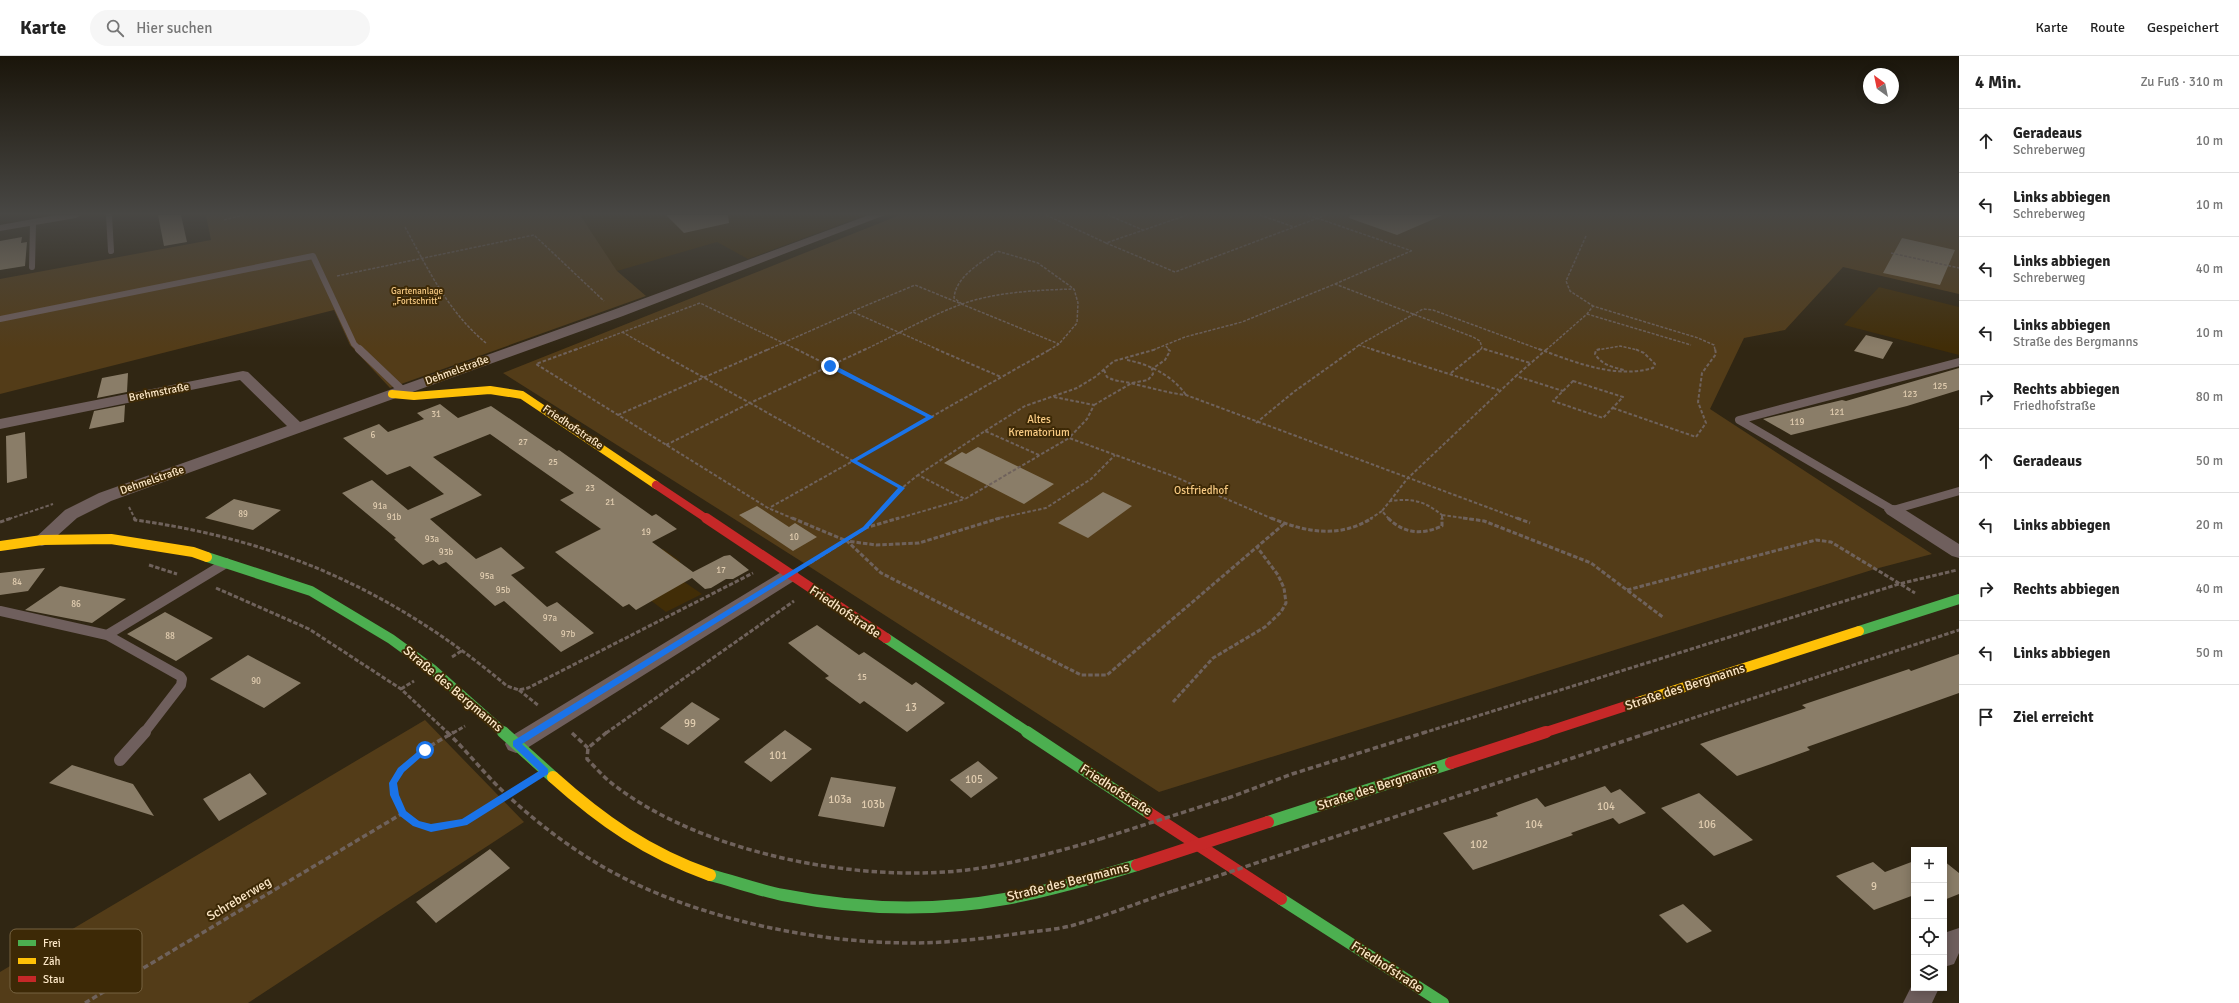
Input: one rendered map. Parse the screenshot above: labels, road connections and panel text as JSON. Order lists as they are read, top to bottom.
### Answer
{
  "streets": {
    "main road": ["Friedhofstraße", "Straße des Bergmanns"],
    "street": ["Dehmelstraße", "Brehmstraße"],
    "path": ["Schreberweg"]
  },
  "crossings": [
    ["Dehmelstraße", "Brehmstraße"],
    ["Dehmelstraße", "Friedhofstraße"],
    ["Dehmelstraße", "Straße des Bergmanns"]
  ],
  "parks": ["Gartenanlage „Fortschritt“", "Altes Krematorium", "Ostfriedhof"],
  "house_numbers": [
    "125",
    "123",
    "121",
    "31",
    "119",
    "6",
    "27",
    "25",
    "23",
    "21",
    "91a",
    "89",
    "91b",
    "19",
    "10",
    "93a",
    "93b",
    "17",
    "95a",
    "84",
    "95b",
    "86",
    "97a",
    "97b",
    "88",
    "15",
    "90",
    "13",
    "99",
    "101",
    "105",
    "103a",
    "103b",
    "104",
    "104",
    "106",
    "102",
    "9"
  ],
  "legend": ["Frei", "Zäh", "Stau"],
  "north": "top left",
  "page": {
    "header": "Karte",
    "search": "Hier suchen",
    "nav": ["Karte", "Route", "Gespeichert"],
    "heading": ["4 Min.", "Zu Fuß · 310 m"],
    "list": [
      ["Geradeaus", "Schreberweg", "10 m"],
      ["Links abbiegen", "Schreberweg", "10 m"],
      ["Links abbiegen", "Schreberweg", "40 m"],
      ["Links abbiegen", "Straße des Bergmanns", "10 m"],
      ["Rechts abbiegen", "Friedhofstraße", "80 m"],
      ["Geradeaus", "50 m"],
      ["Links abbiegen", "20 m"],
      ["Rechts abbiegen", "40 m"],
      ["Links abbiegen", "50 m"],
      "Ziel erreicht"
    ],
    "map_buttons": ["+", "−"]
  }
}
